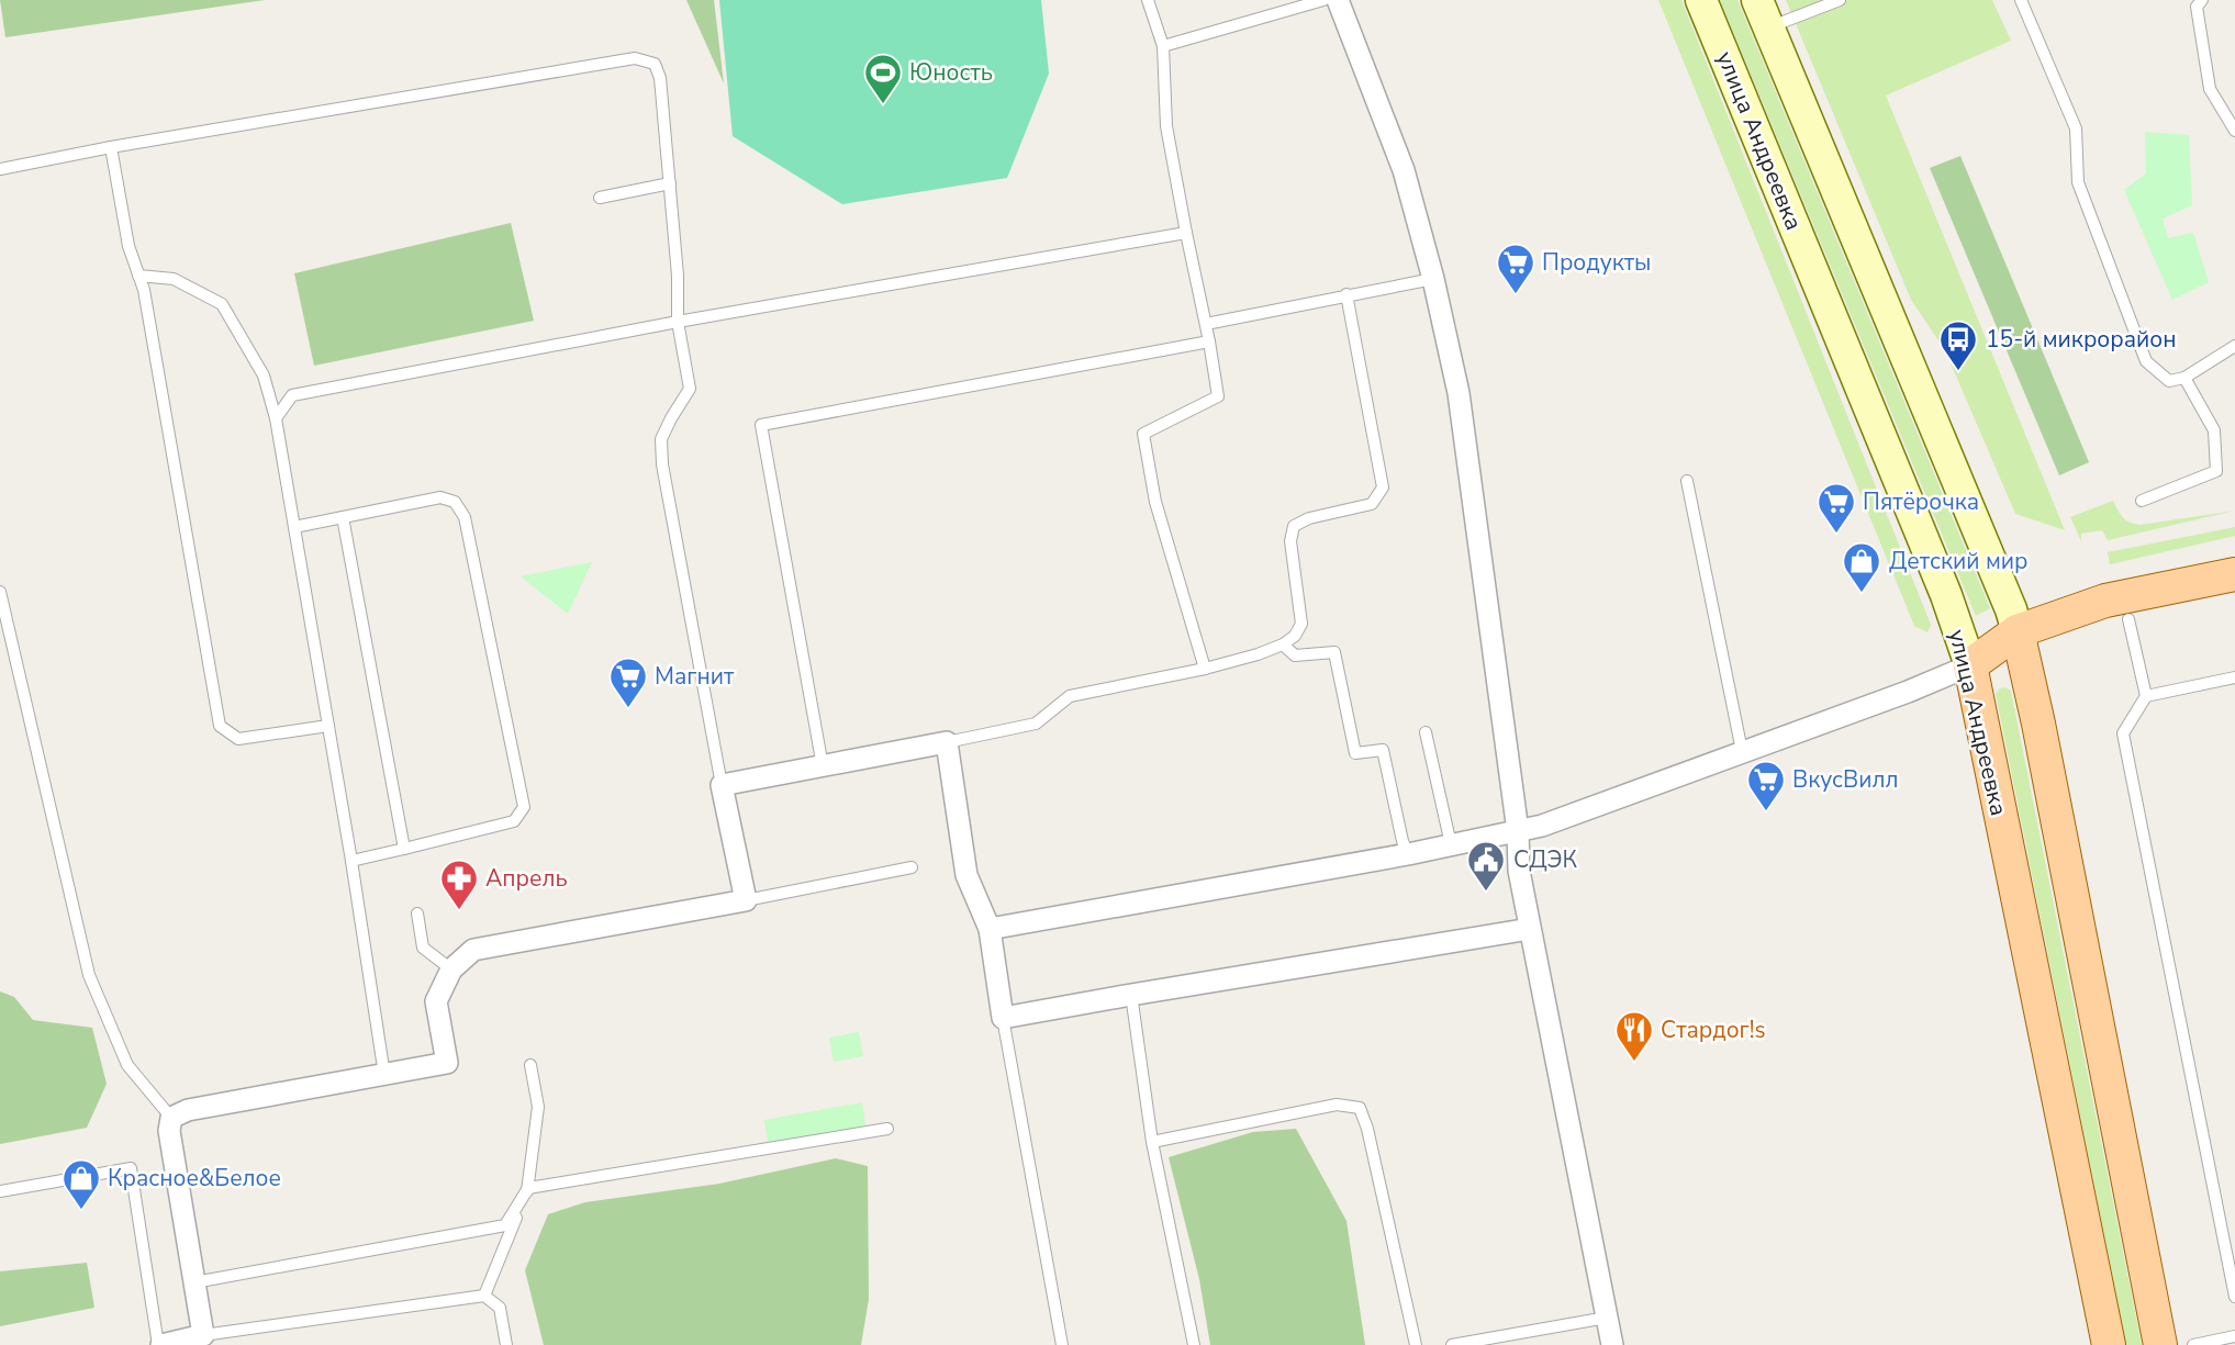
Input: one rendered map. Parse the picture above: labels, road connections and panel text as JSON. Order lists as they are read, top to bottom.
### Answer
{
  "streets": {
    "main road": ["улица Андреевка"]
  },
  "places": {
    "sports": ["Юность"],
    "supermarket": [
      "Продукты",
      "Пятёрочка",
      "Магнит",
      "ВкусВилл"
    ],
    "bus stop": ["15-й микрорайон"],
    "shop": ["Детский мир", "Красное&Белое"],
    "public building": ["СДЭК"],
    "pharmacy": ["Апрель"],
    "restaurant": ["Стардог!s"]
  }
}
